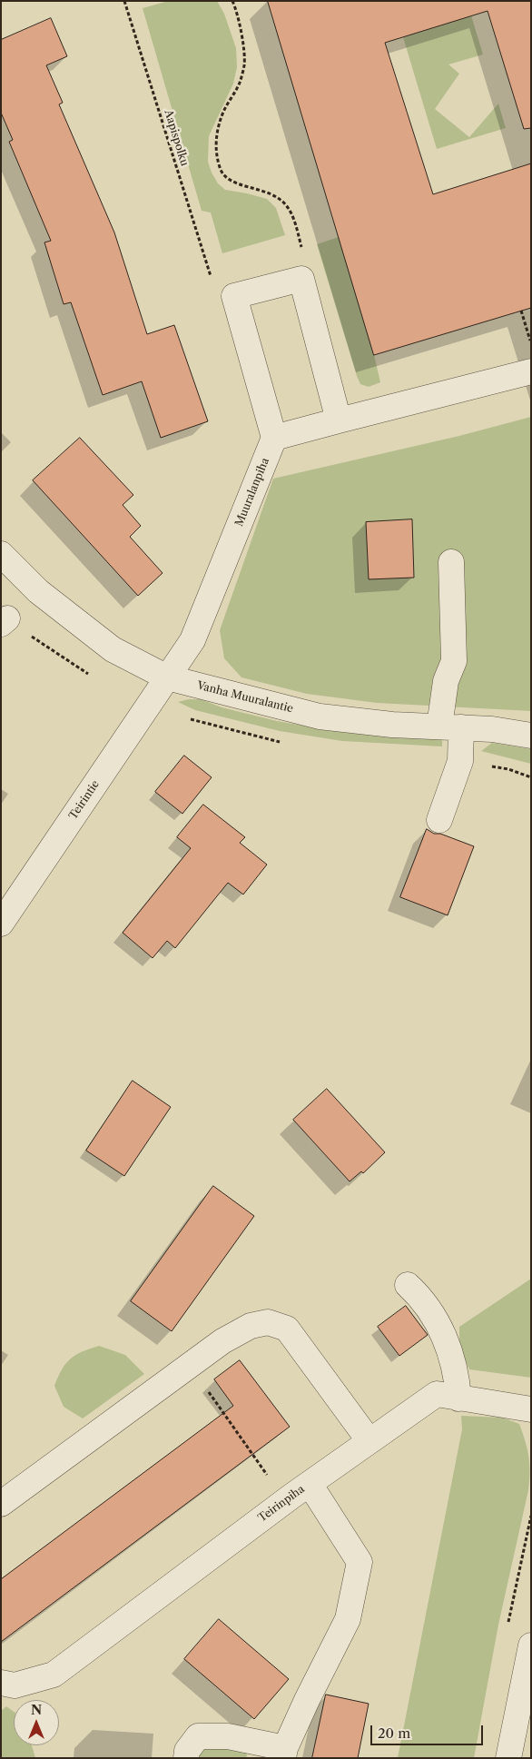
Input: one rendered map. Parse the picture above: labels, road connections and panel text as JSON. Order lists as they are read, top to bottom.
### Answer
{
  "streets": {
    "street": [
      "Muuralanpiha",
      "Vanha Muuralantie",
      "Teirintie",
      "Teirinpiha"
    ],
    "path": ["Aapispolku"]
  },
  "crossings": [
    ["Muuralanpiha", "Vanha Muuralantie"],
    ["Muuralanpiha", "Teirintie"],
    ["Vanha Muuralantie", "Teirintie"]
  ],
  "scale_bar": "20 m",
  "north": "top"
}
